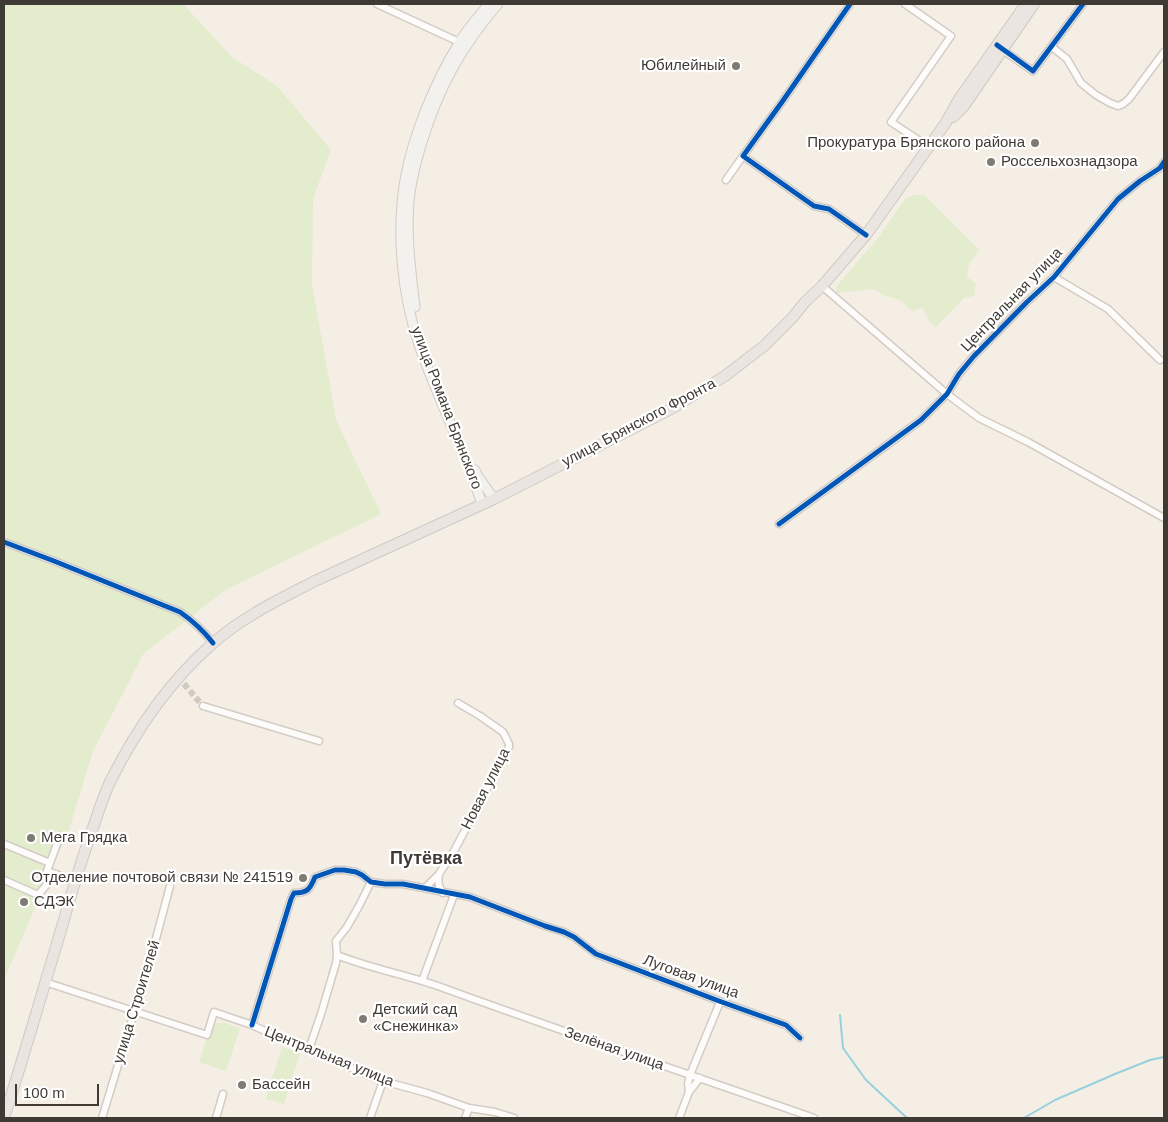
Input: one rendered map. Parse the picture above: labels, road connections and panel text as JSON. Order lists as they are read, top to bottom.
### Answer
{
  "streets": {
    "main road": ["улица Романа Брянского", "улица Брянского Фронта"],
    "street": [
      "Центральная улица",
      "Новая улица",
      "Луговая улица",
      "улица Строителей",
      "Зелёная улица"
    ]
  },
  "crossings": [
    ["Центральная улица", "улица Брянского Фронта"],
    ["Центральная улица", "улица Строителей"],
    ["улица Романа Брянского", "улица Брянского Фронта"],
    ["Новая улица", "Луговая улица"]
  ],
  "districts": ["Путёвка"],
  "places": [
    "Юбилейный",
    "Прокуратура Брянского района",
    "Россельхознадзора",
    "Мега Грядка",
    "Отделение почтовой связи № 241519",
    "СДЭК",
    "Детский сад «Снежинка»",
    "Бассейн"
  ],
  "scale_bar": "100 m"
}
